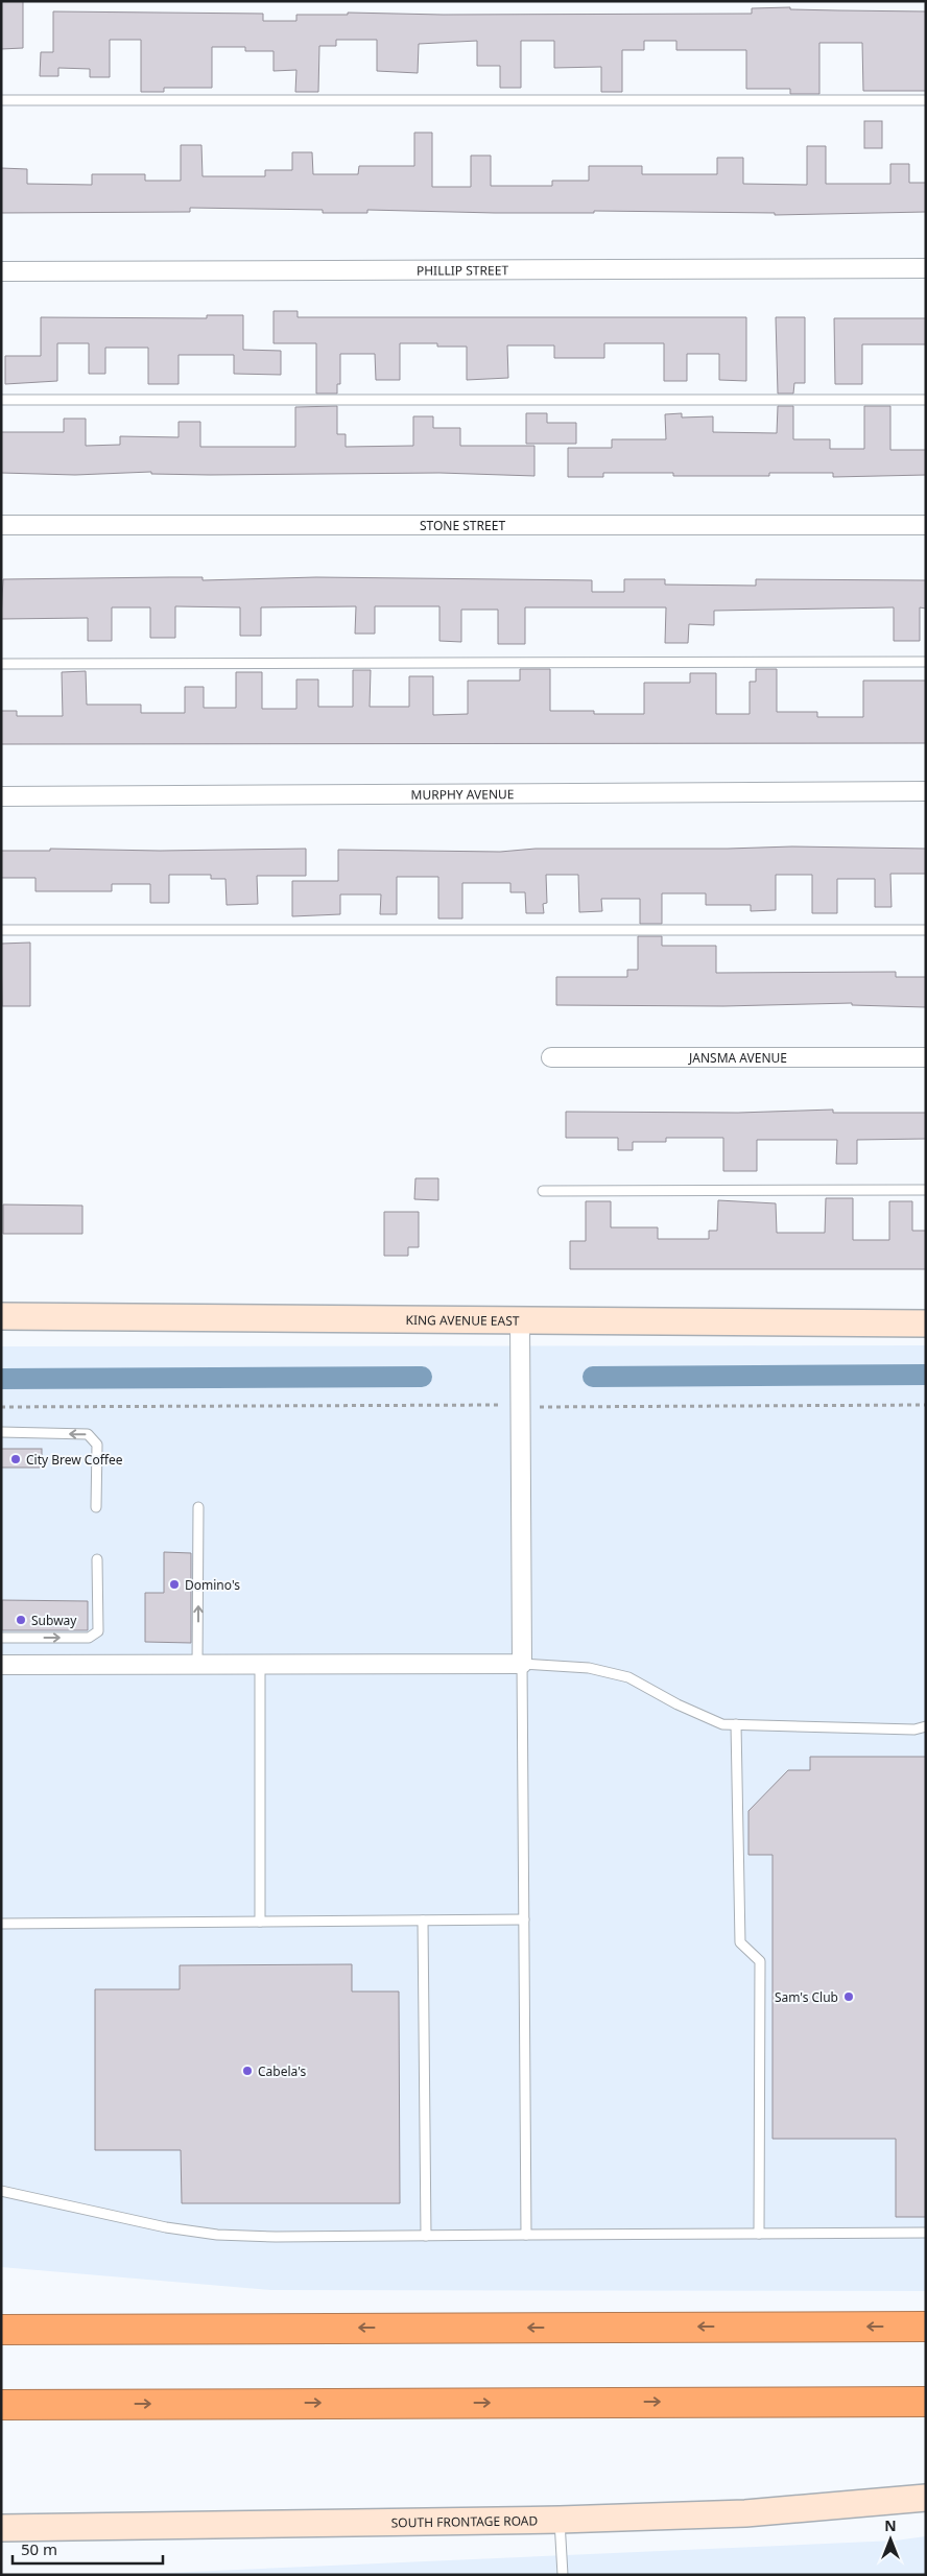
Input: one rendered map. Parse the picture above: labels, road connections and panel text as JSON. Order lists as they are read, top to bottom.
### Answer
{
  "streets": {
    "main road": ["KING AVENUE EAST", "SOUTH FRONTAGE ROAD"],
    "street": [
      "PHILLIP STREET",
      "STONE STREET",
      "MURPHY AVENUE",
      "JANSMA AVENUE"
    ]
  },
  "places": [
    "City Brew Coffee",
    "Domino's",
    "Subway",
    "Sam's Club",
    "Cabela's"
  ],
  "scale_bar": "50 m",
  "north": "top"
}
